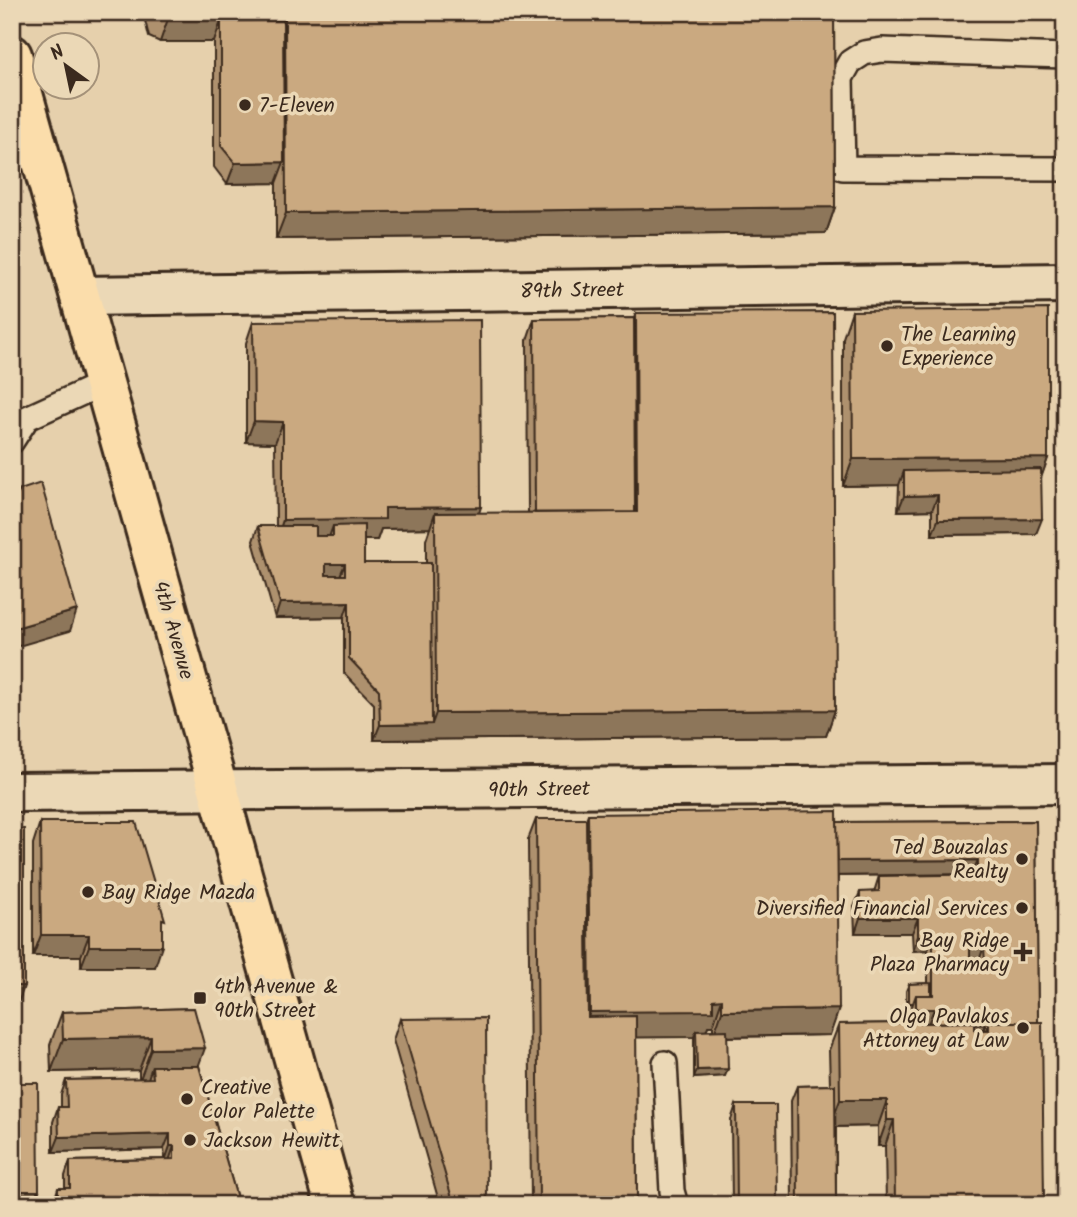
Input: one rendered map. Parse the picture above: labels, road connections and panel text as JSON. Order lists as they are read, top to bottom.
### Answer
{
  "streets": {
    "main road": ["4th Avenue"],
    "street": ["89th Street", "90th Street"]
  },
  "crossings": [
    ["89th Street", "4th Avenue"],
    ["4th Avenue", "90th Street"]
  ],
  "places": {
    "other": [
      "7-Eleven",
      "The Learning Experience",
      "Ted Bouzalas Realty",
      "Bay Ridge Mazda",
      "Diversified Financial Services",
      "Olga Pavlakos Attorney at Law",
      "Creative Color Palette",
      "Jackson Hewitt"
    ],
    "health": ["Bay Ridge Plaza Pharmacy"],
    "transit": ["4th Avenue & 90th Street"]
  },
  "north": "top left"
}
